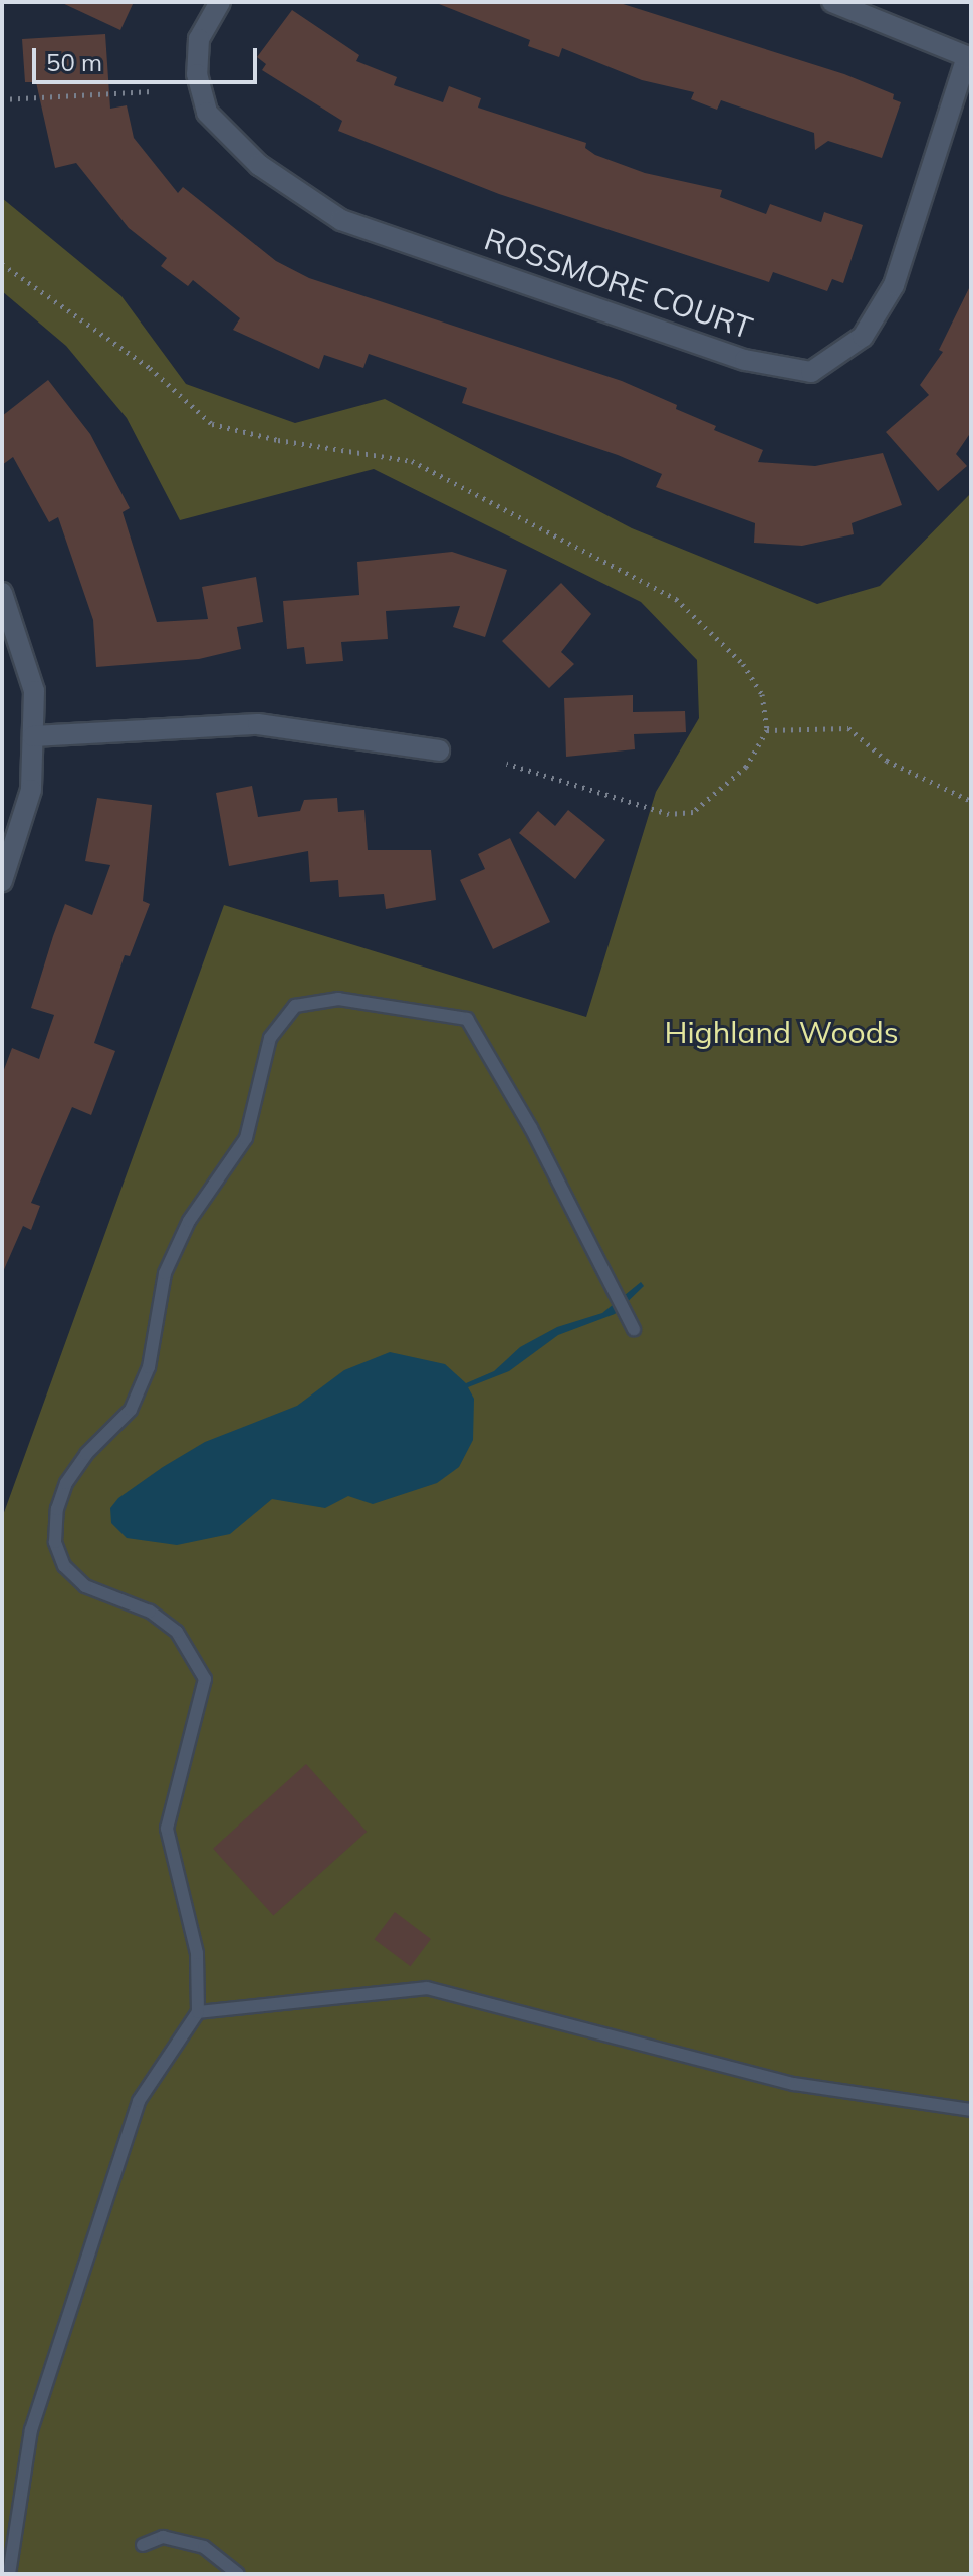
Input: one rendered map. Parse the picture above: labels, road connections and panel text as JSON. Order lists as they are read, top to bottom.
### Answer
{
  "streets": {
    "street": ["ROSSMORE COURT"]
  },
  "parks": ["Highland Woods"],
  "scale_bar": "50 m"
}
